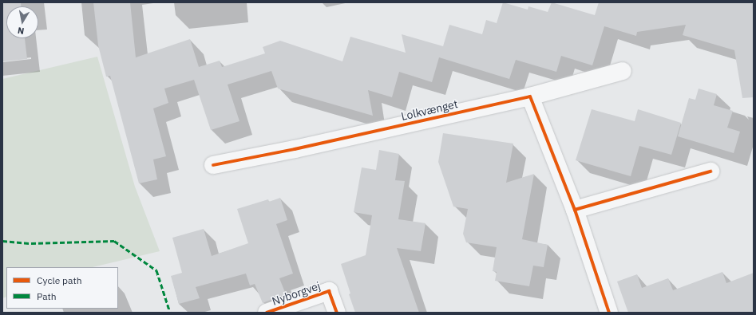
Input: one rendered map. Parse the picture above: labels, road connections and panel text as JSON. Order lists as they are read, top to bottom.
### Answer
{
  "streets": {
    "street": ["Lolkvænget", "Nyborgvej"]
  },
  "legend": ["Cycle path", "Path"],
  "north": "bottom"
}
